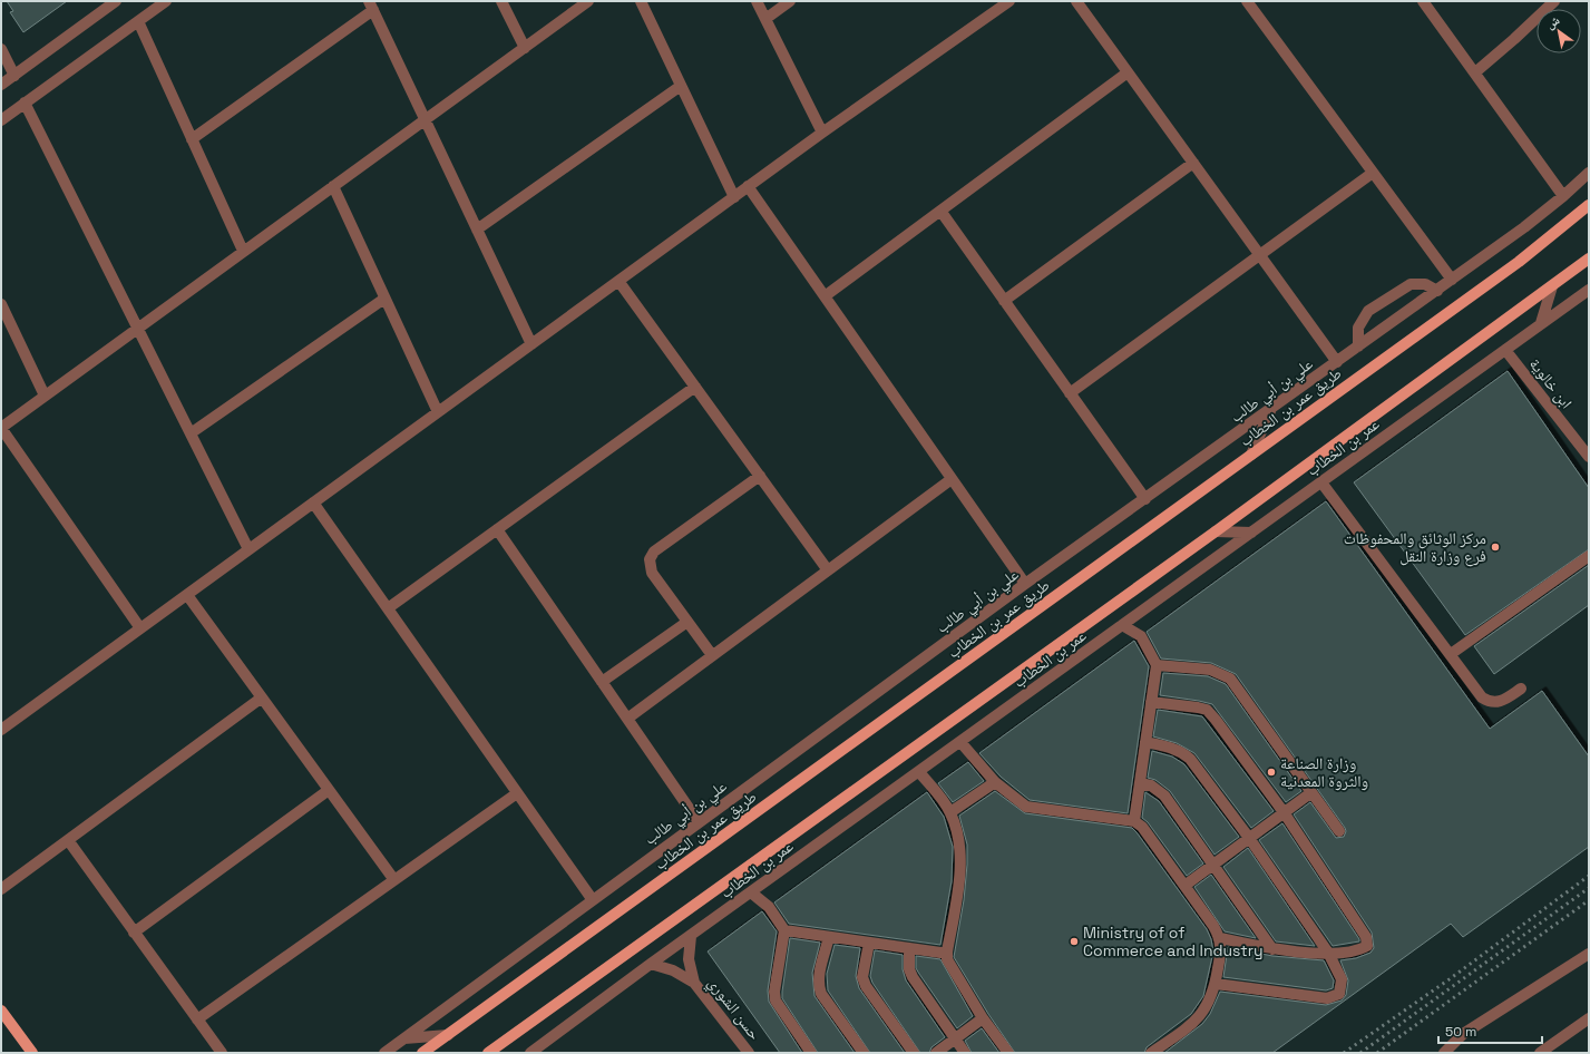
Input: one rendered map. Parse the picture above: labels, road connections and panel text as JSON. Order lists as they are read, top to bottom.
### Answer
{
  "streets": {
    "main road": ["طريق عمر بن الخطاب"],
    "street": [
      "ابن خالوية",
      "علي بن أبي طالب",
      "عمر بن الخطاب",
      "حسن الشوري"
    ]
  },
  "crossings": [
    ["ابن خالوية", "عمر بن الخطاب"],
    ["عمر بن الخطاب", "حسن الشوري"]
  ],
  "places": ["مركز الوثائق والمحفوظات فرع وزارة النقل", "وزارة الصناعة والثروة المعدنية", "Ministry of of Commerce and Industry"],
  "scale_bar": "50 m",
  "north": "top left"
}
